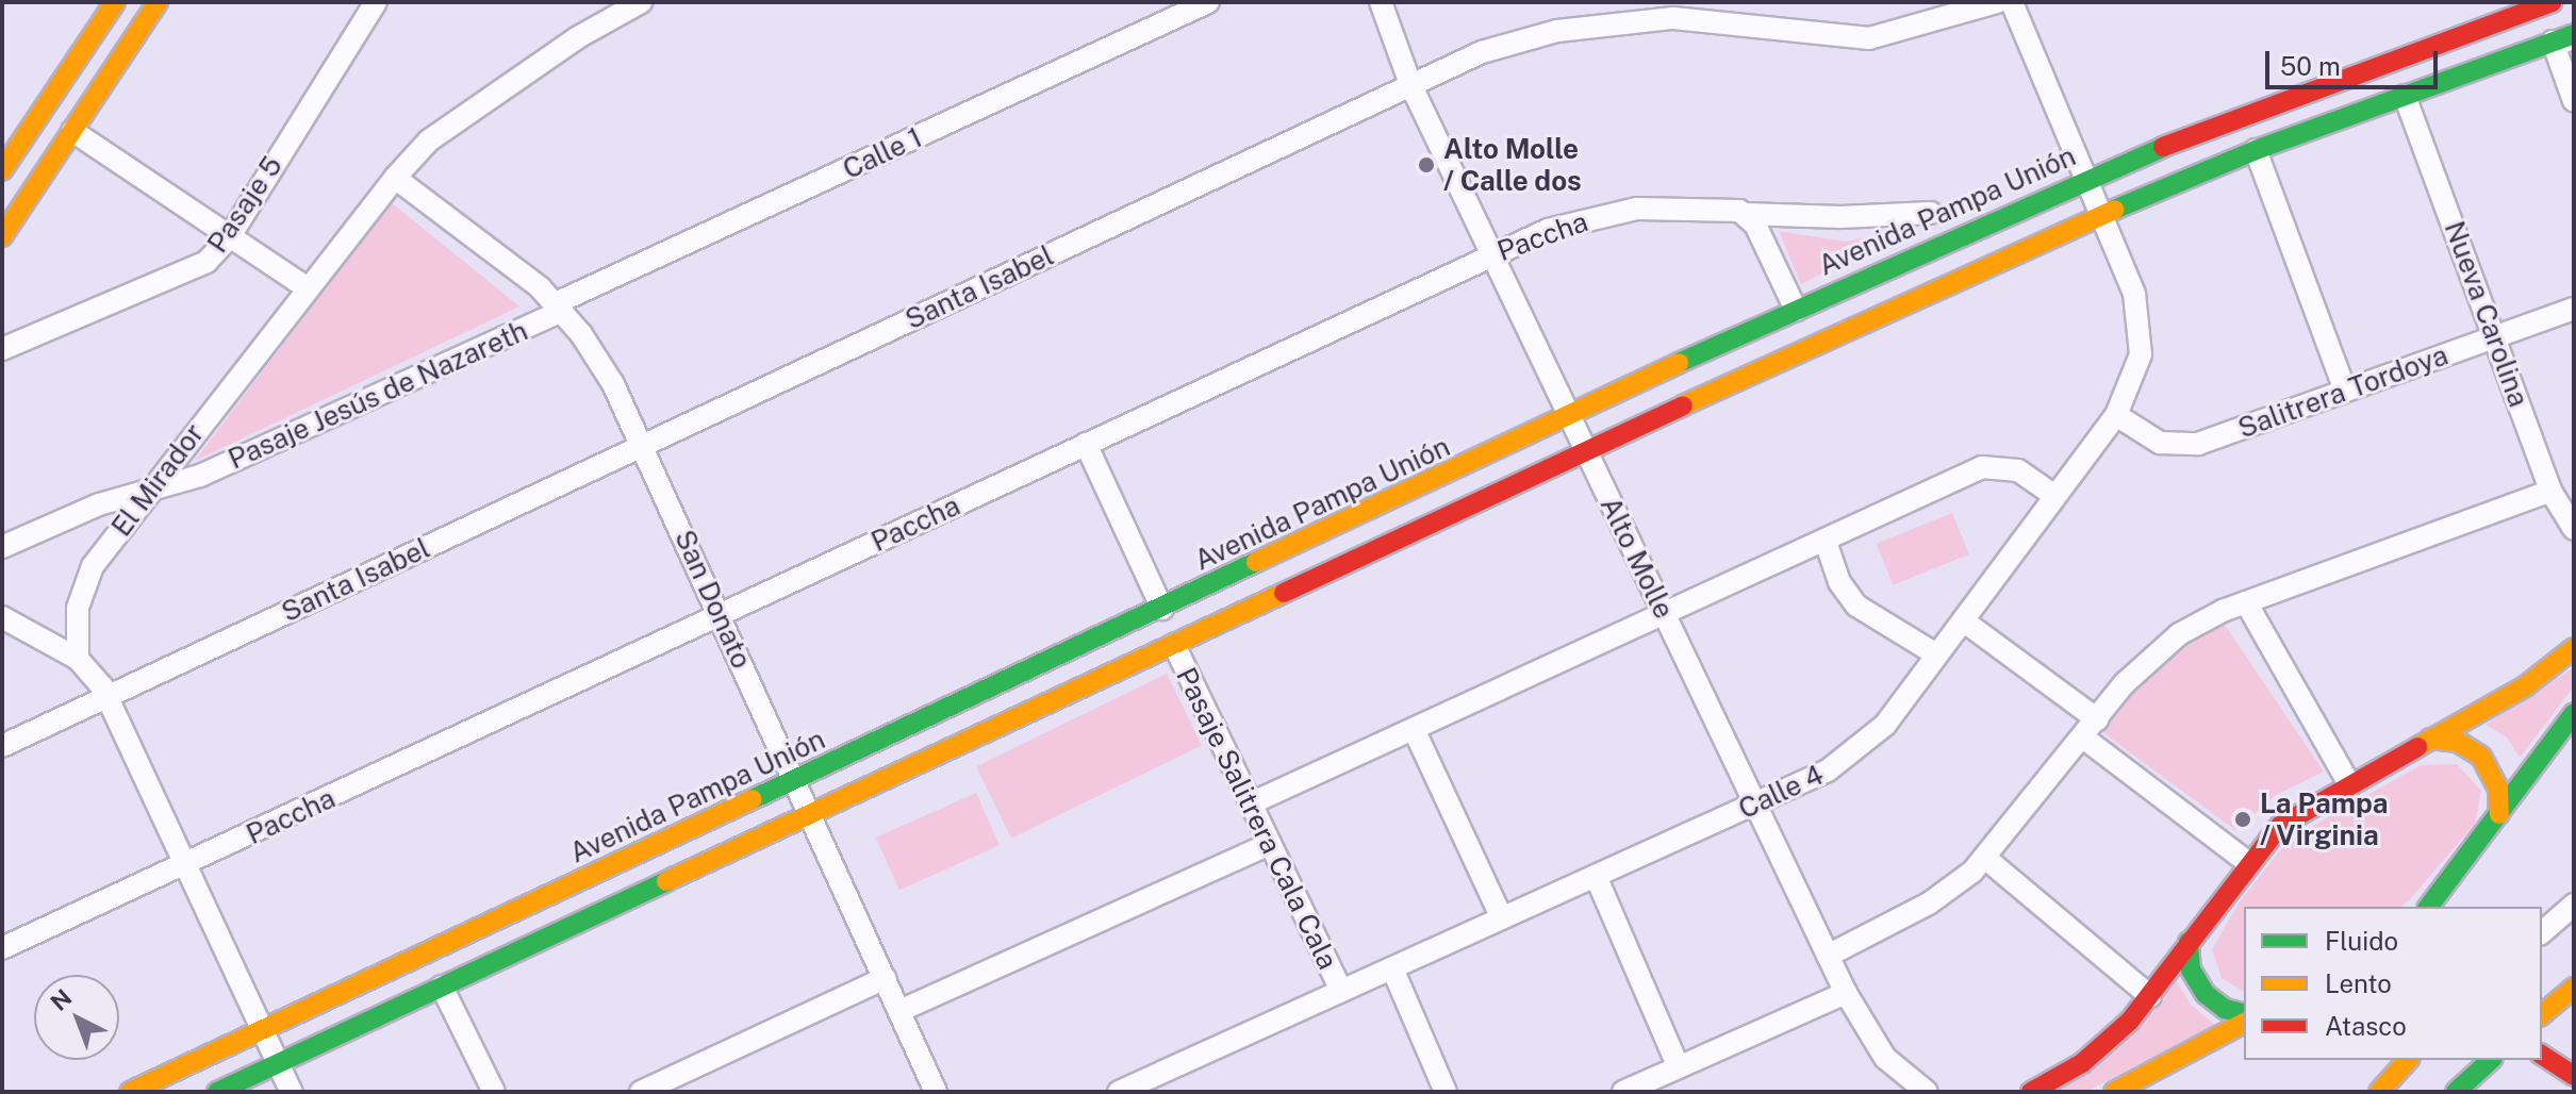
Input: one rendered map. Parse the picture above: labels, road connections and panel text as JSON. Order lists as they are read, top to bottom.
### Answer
{
  "streets": {
    "main road": ["Avenida Pampa Unión"],
    "street": [
      "Calle 1",
      "Pasaje 5",
      "Paccha",
      "Santa Isabel",
      "Nueva Carolina",
      "Salitrera Tordoya",
      "Pasaje Jesús de Nazareth",
      "El Mirador",
      "Alto Molle",
      "San Donato",
      "Calle 4",
      "Pasaje Salitrera Cala Cala"
    ]
  },
  "crossings": [
    ["Calle 1", "Pasaje Jesús de Nazareth"],
    ["Calle 1", "San Donato"],
    ["Avenida Pampa Unión", "Alto Molle"],
    ["Avenida Pampa Unión", "San Donato"],
    ["Paccha", "Alto Molle"],
    ["Paccha", "San Donato"],
    ["Santa Isabel", "Alto Molle"],
    ["Santa Isabel", "San Donato"],
    ["Nueva Carolina", "Salitrera Tordoya"],
    ["Salitrera Tordoya", "Calle 4"],
    ["Pasaje Jesús de Nazareth", "El Mirador"],
    ["Pasaje Jesús de Nazareth", "San Donato"],
    ["El Mirador", "San Donato"],
    ["Alto Molle", "Calle 4"],
    ["Calle 4", "Pasaje Salitrera Cala Cala"]
  ],
  "places": ["Alto Molle / Calle dos", "La Pampa / Virginia"],
  "legend": ["Fluido", "Lento", "Atasco"],
  "scale_bar": "50 m",
  "north": "top left"
}
